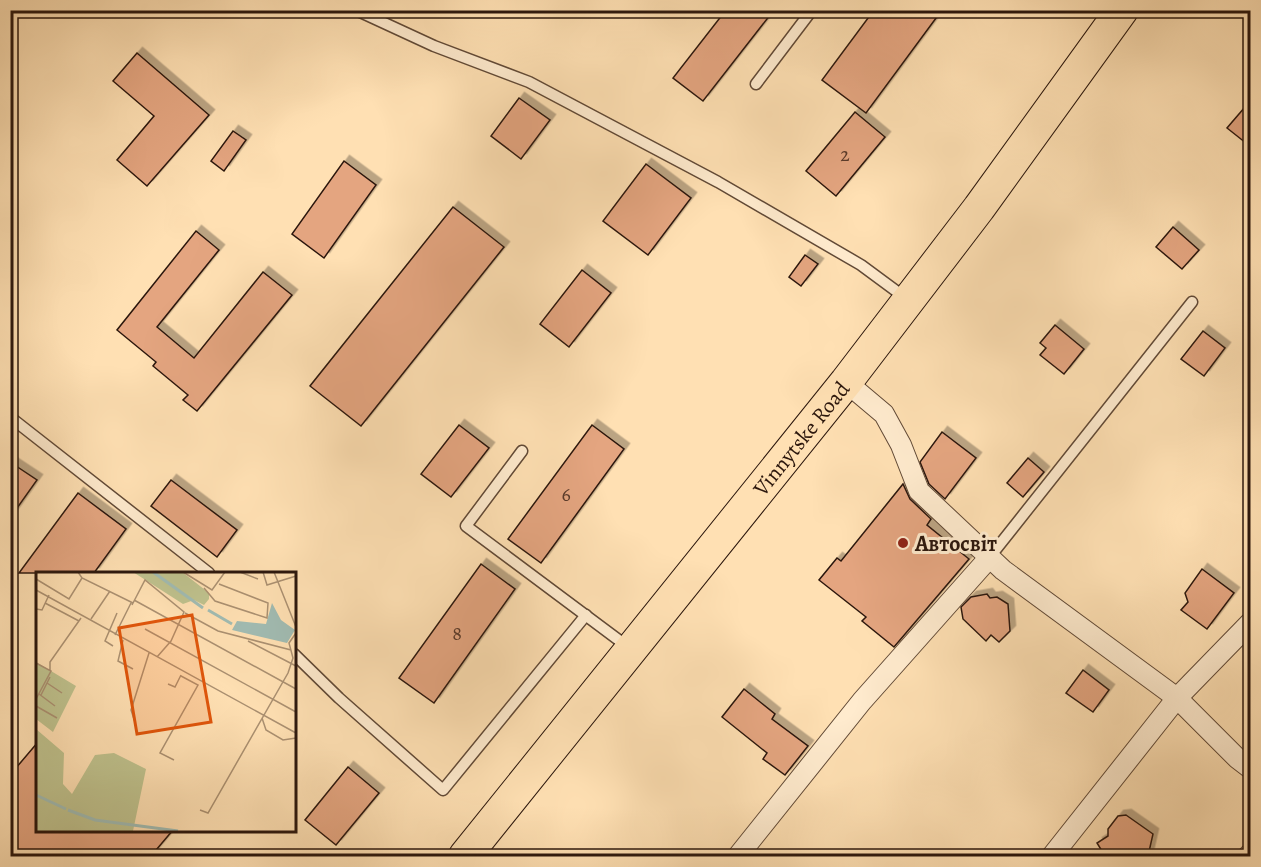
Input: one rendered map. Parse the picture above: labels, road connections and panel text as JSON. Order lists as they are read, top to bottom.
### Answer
{
  "streets": {
    "main road": ["Vinnytske Road"]
  },
  "places": ["Автосвіт"],
  "house_numbers": ["2", "6", "8"]
}
